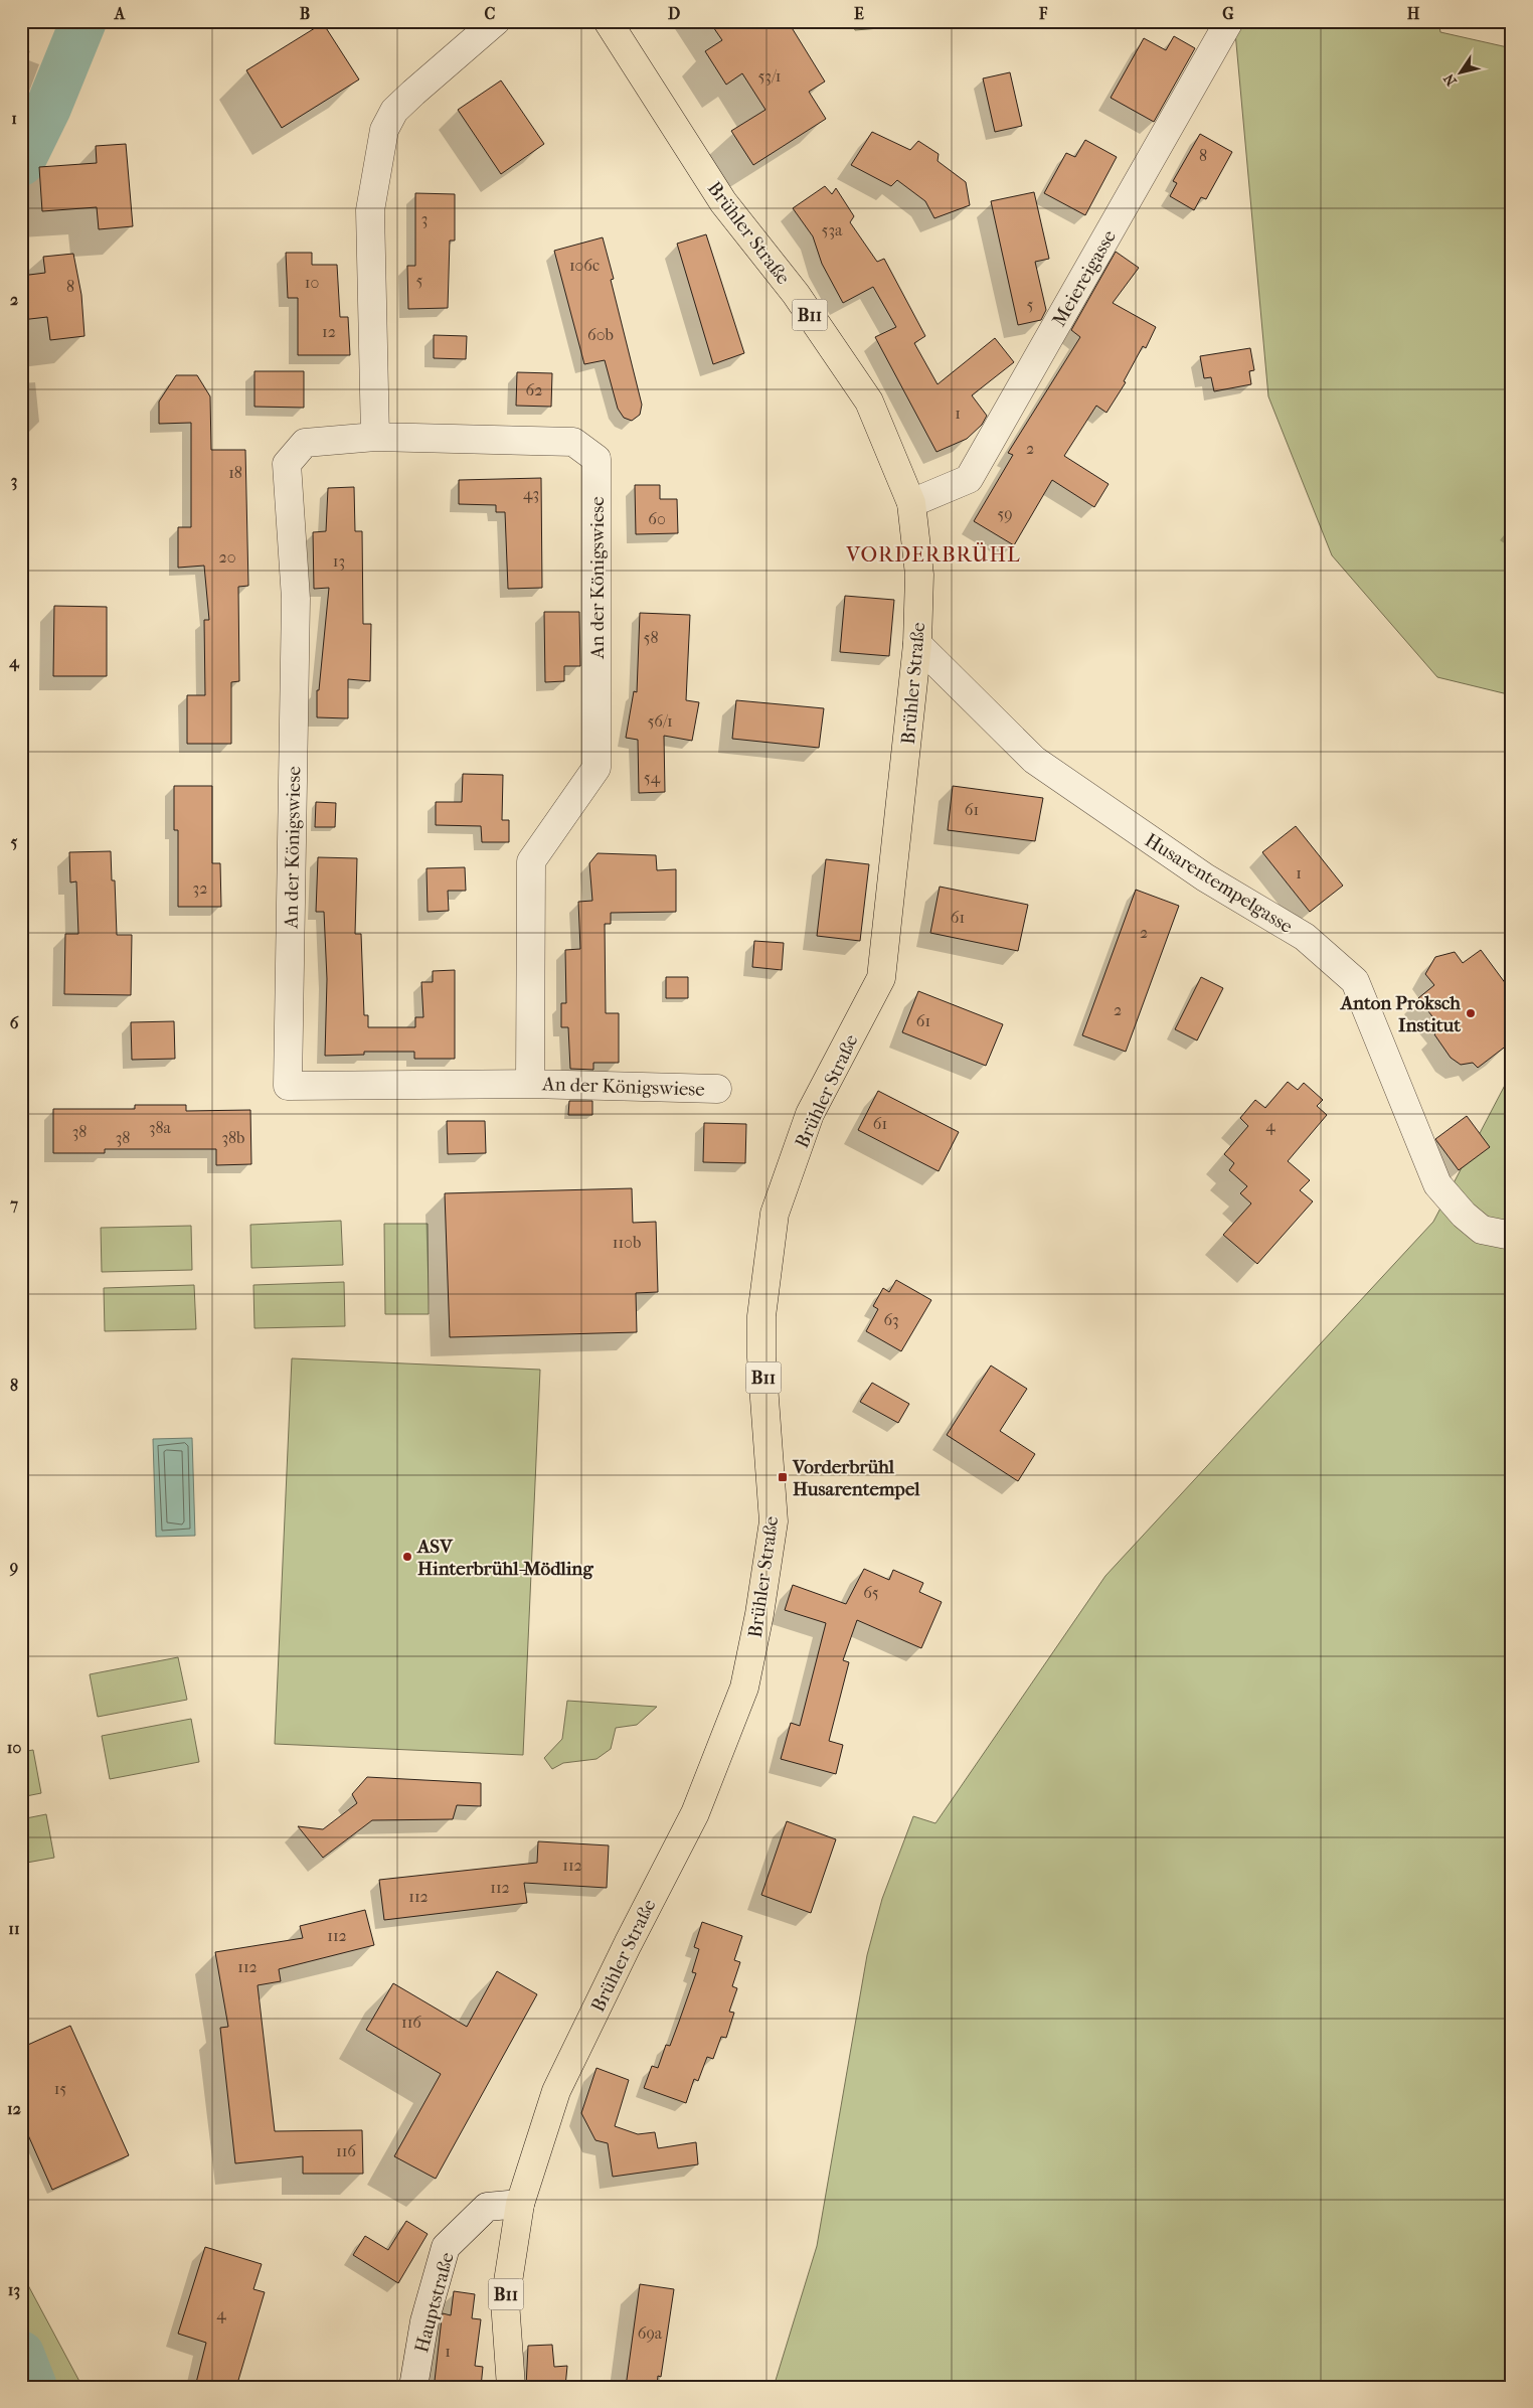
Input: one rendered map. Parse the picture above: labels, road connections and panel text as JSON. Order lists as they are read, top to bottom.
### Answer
{
  "streets": {
    "main road": ["Brühler Straße", "B11"],
    "street": [
      "Meiereigasse",
      "An der Königswiese",
      "Husarentempelgasse",
      "Hauptstraße"
    ]
  },
  "crossings": [
    ["Brühler Straße", "Meiereigasse"],
    ["Brühler Straße", "B11"],
    ["Brühler Straße", "Husarentempelgasse"],
    ["Brühler Straße", "Hauptstraße"],
    ["B11", "Hauptstraße"]
  ],
  "districts": ["VORDERBRÜHL"],
  "places": {
    "other": ["Anton Proksch Institut", "ASV Hinterbrühl-Mödling"],
    "transit": ["Vorderbrühl Husarentempel"]
  },
  "house_numbers": [
    "53/1",
    "8",
    "3",
    "53a",
    "106c",
    "5",
    "10",
    "8",
    "5",
    "12",
    "60b",
    "62",
    "1",
    "2",
    "18",
    "43",
    "59",
    "60",
    "20",
    "13",
    "58",
    "56/1",
    "54",
    "61",
    "1",
    "32",
    "61",
    "2",
    "2",
    "61",
    "61",
    "4",
    "38a",
    "38",
    "38",
    "38b",
    "110b",
    "63",
    "65",
    "112",
    "112",
    "112",
    "112",
    "112",
    "116",
    "15",
    "116",
    "4",
    "69a",
    "1"
  ],
  "north": "bottom left",
  "grid": {
    "columns": [
      "A",
      "B",
      "C",
      "D",
      "E",
      "F",
      "G",
      "H"
    ],
    "rows": [
      "1",
      "2",
      "3",
      "4",
      "5",
      "6",
      "7",
      "8",
      "9",
      "10",
      "11",
      "12",
      "13"
    ]
  }
}
